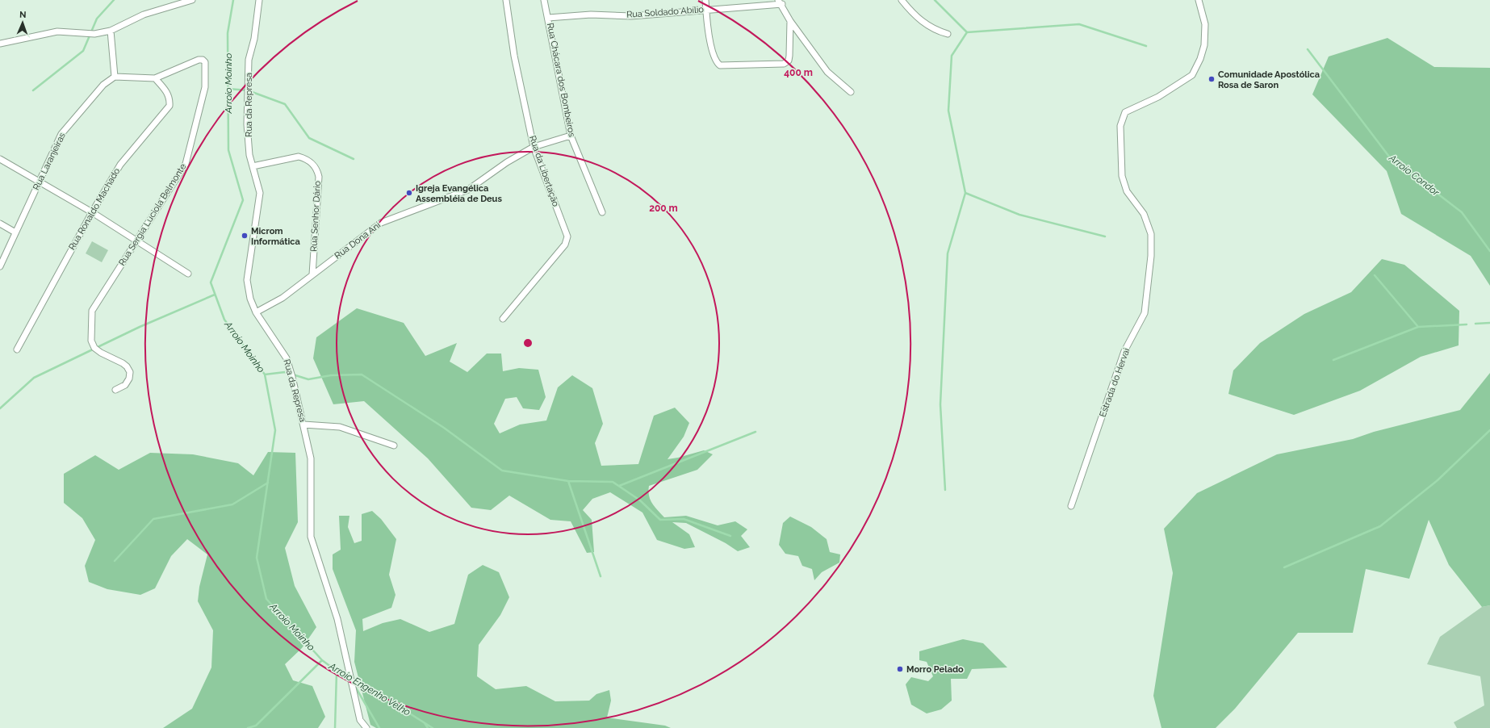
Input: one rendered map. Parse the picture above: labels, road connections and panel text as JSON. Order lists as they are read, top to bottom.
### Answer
{
  "streets": {
    "street": [
      "Rua Soldado Abílio",
      "Rua Chácara dos Bombeiros",
      "Rua da Represa",
      "Rua Laranjeiras",
      "Rua da Libertação",
      "Rua Ronaldo Machado",
      "Rua Sergia Luciola Belmonte",
      "Rua Senhor Dário",
      "Rua Dona Ani",
      "Estrada do Hervai"
    ]
  },
  "crossings": [
    ["Rua Soldado Abílio", "Rua Chácara dos Bombeiros"],
    ["Rua Chácara dos Bombeiros", "Rua Dona Ani"],
    ["Rua da Represa", "Rua Senhor Dário"],
    ["Rua da Represa", "Rua Dona Ani"],
    ["Rua da Libertação", "Rua Dona Ani"],
    ["Rua Ronaldo Machado", "Rua Sergia Luciola Belmonte"],
    ["Rua Senhor Dário", "Rua Dona Ani"]
  ],
  "water": ["Arroio Moinho", "Arroio Condor", "Arroio Engenho Velho"],
  "places": [
    "Comunidade Apostólica Rosa de Saron",
    "Igreja Evangélica Assembléia de Deus",
    "Microm Informática",
    "Morro Pelado"
  ],
  "north": "top",
  "rings": ["400 m", "200 m"]
}
